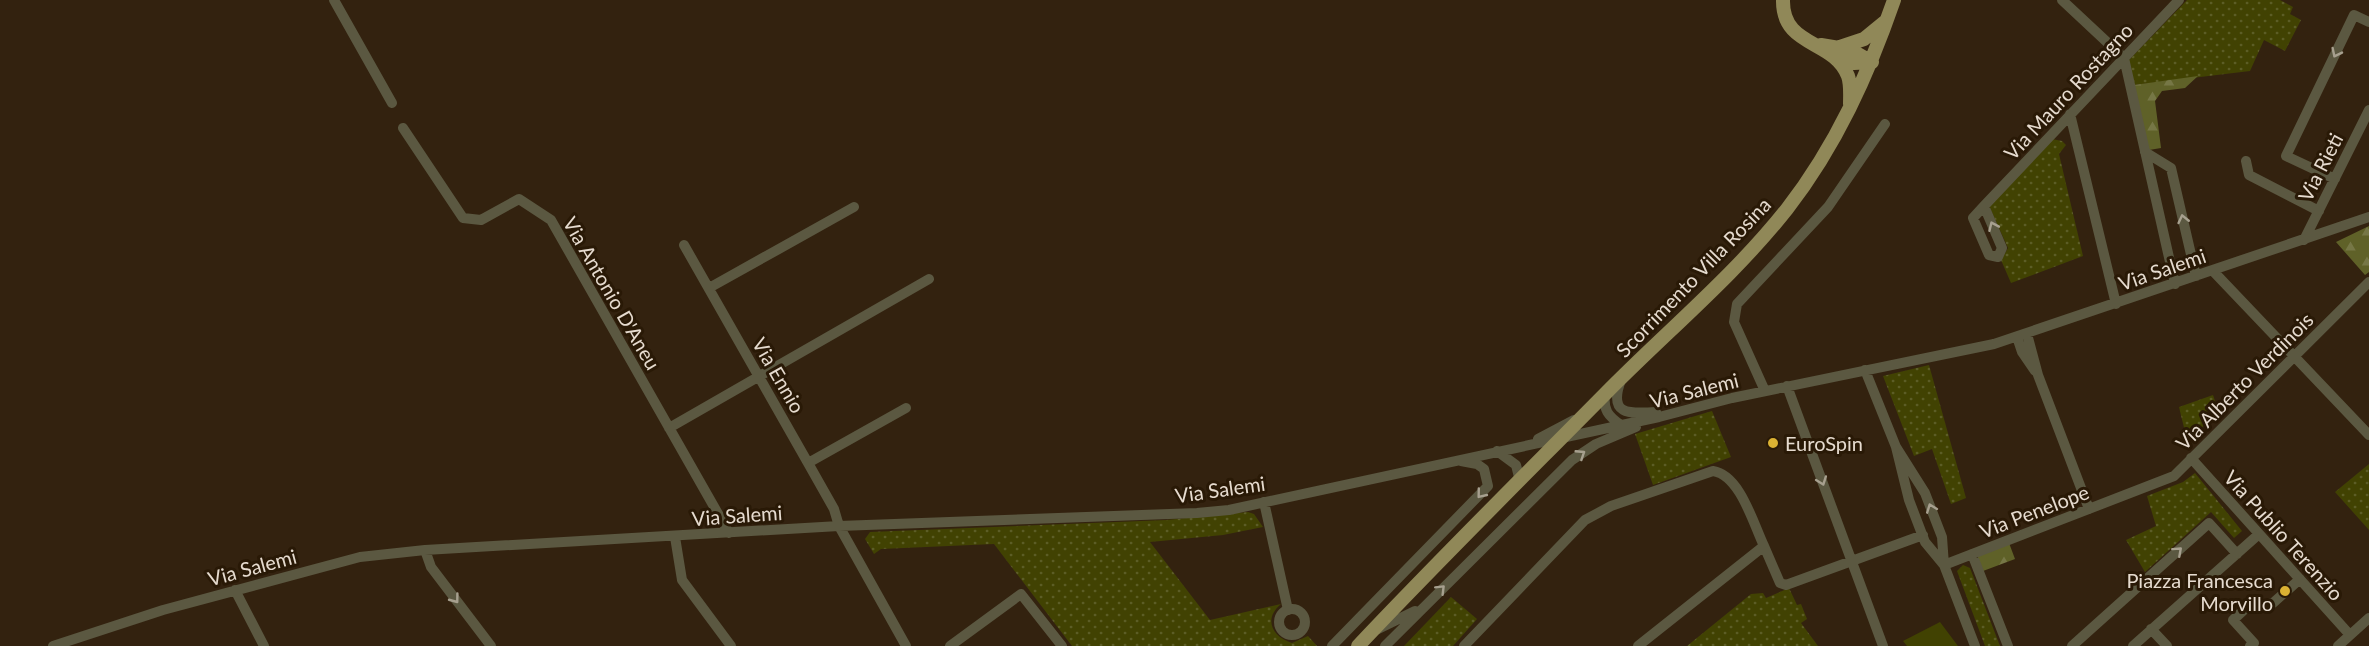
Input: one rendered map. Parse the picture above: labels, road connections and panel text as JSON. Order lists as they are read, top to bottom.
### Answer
{
  "streets": {
    "main road": ["Scorrimento Villa Rosina"],
    "street": [
      "Via Mauro Rostagno",
      "Via Rieti",
      "Via Salemi",
      "Via Antonio D'Aneu",
      "Via Ennio",
      "Via Alberto Verdinois",
      "Via Penelope",
      "Via Publio Terenzio"
    ]
  },
  "crossings": [
    ["Via Rieti", "Via Salemi"],
    ["Via Salemi", "Scorrimento Villa Rosina"],
    ["Via Salemi", "Via Antonio D'Aneu"],
    ["Via Salemi", "Via Ennio"],
    ["Via Alberto Verdinois", "Via Penelope"],
    ["Via Alberto Verdinois", "Via Publio Terenzio"]
  ],
  "places": ["EuroSpin", "Piazza Francesca Morvillo"]
}
